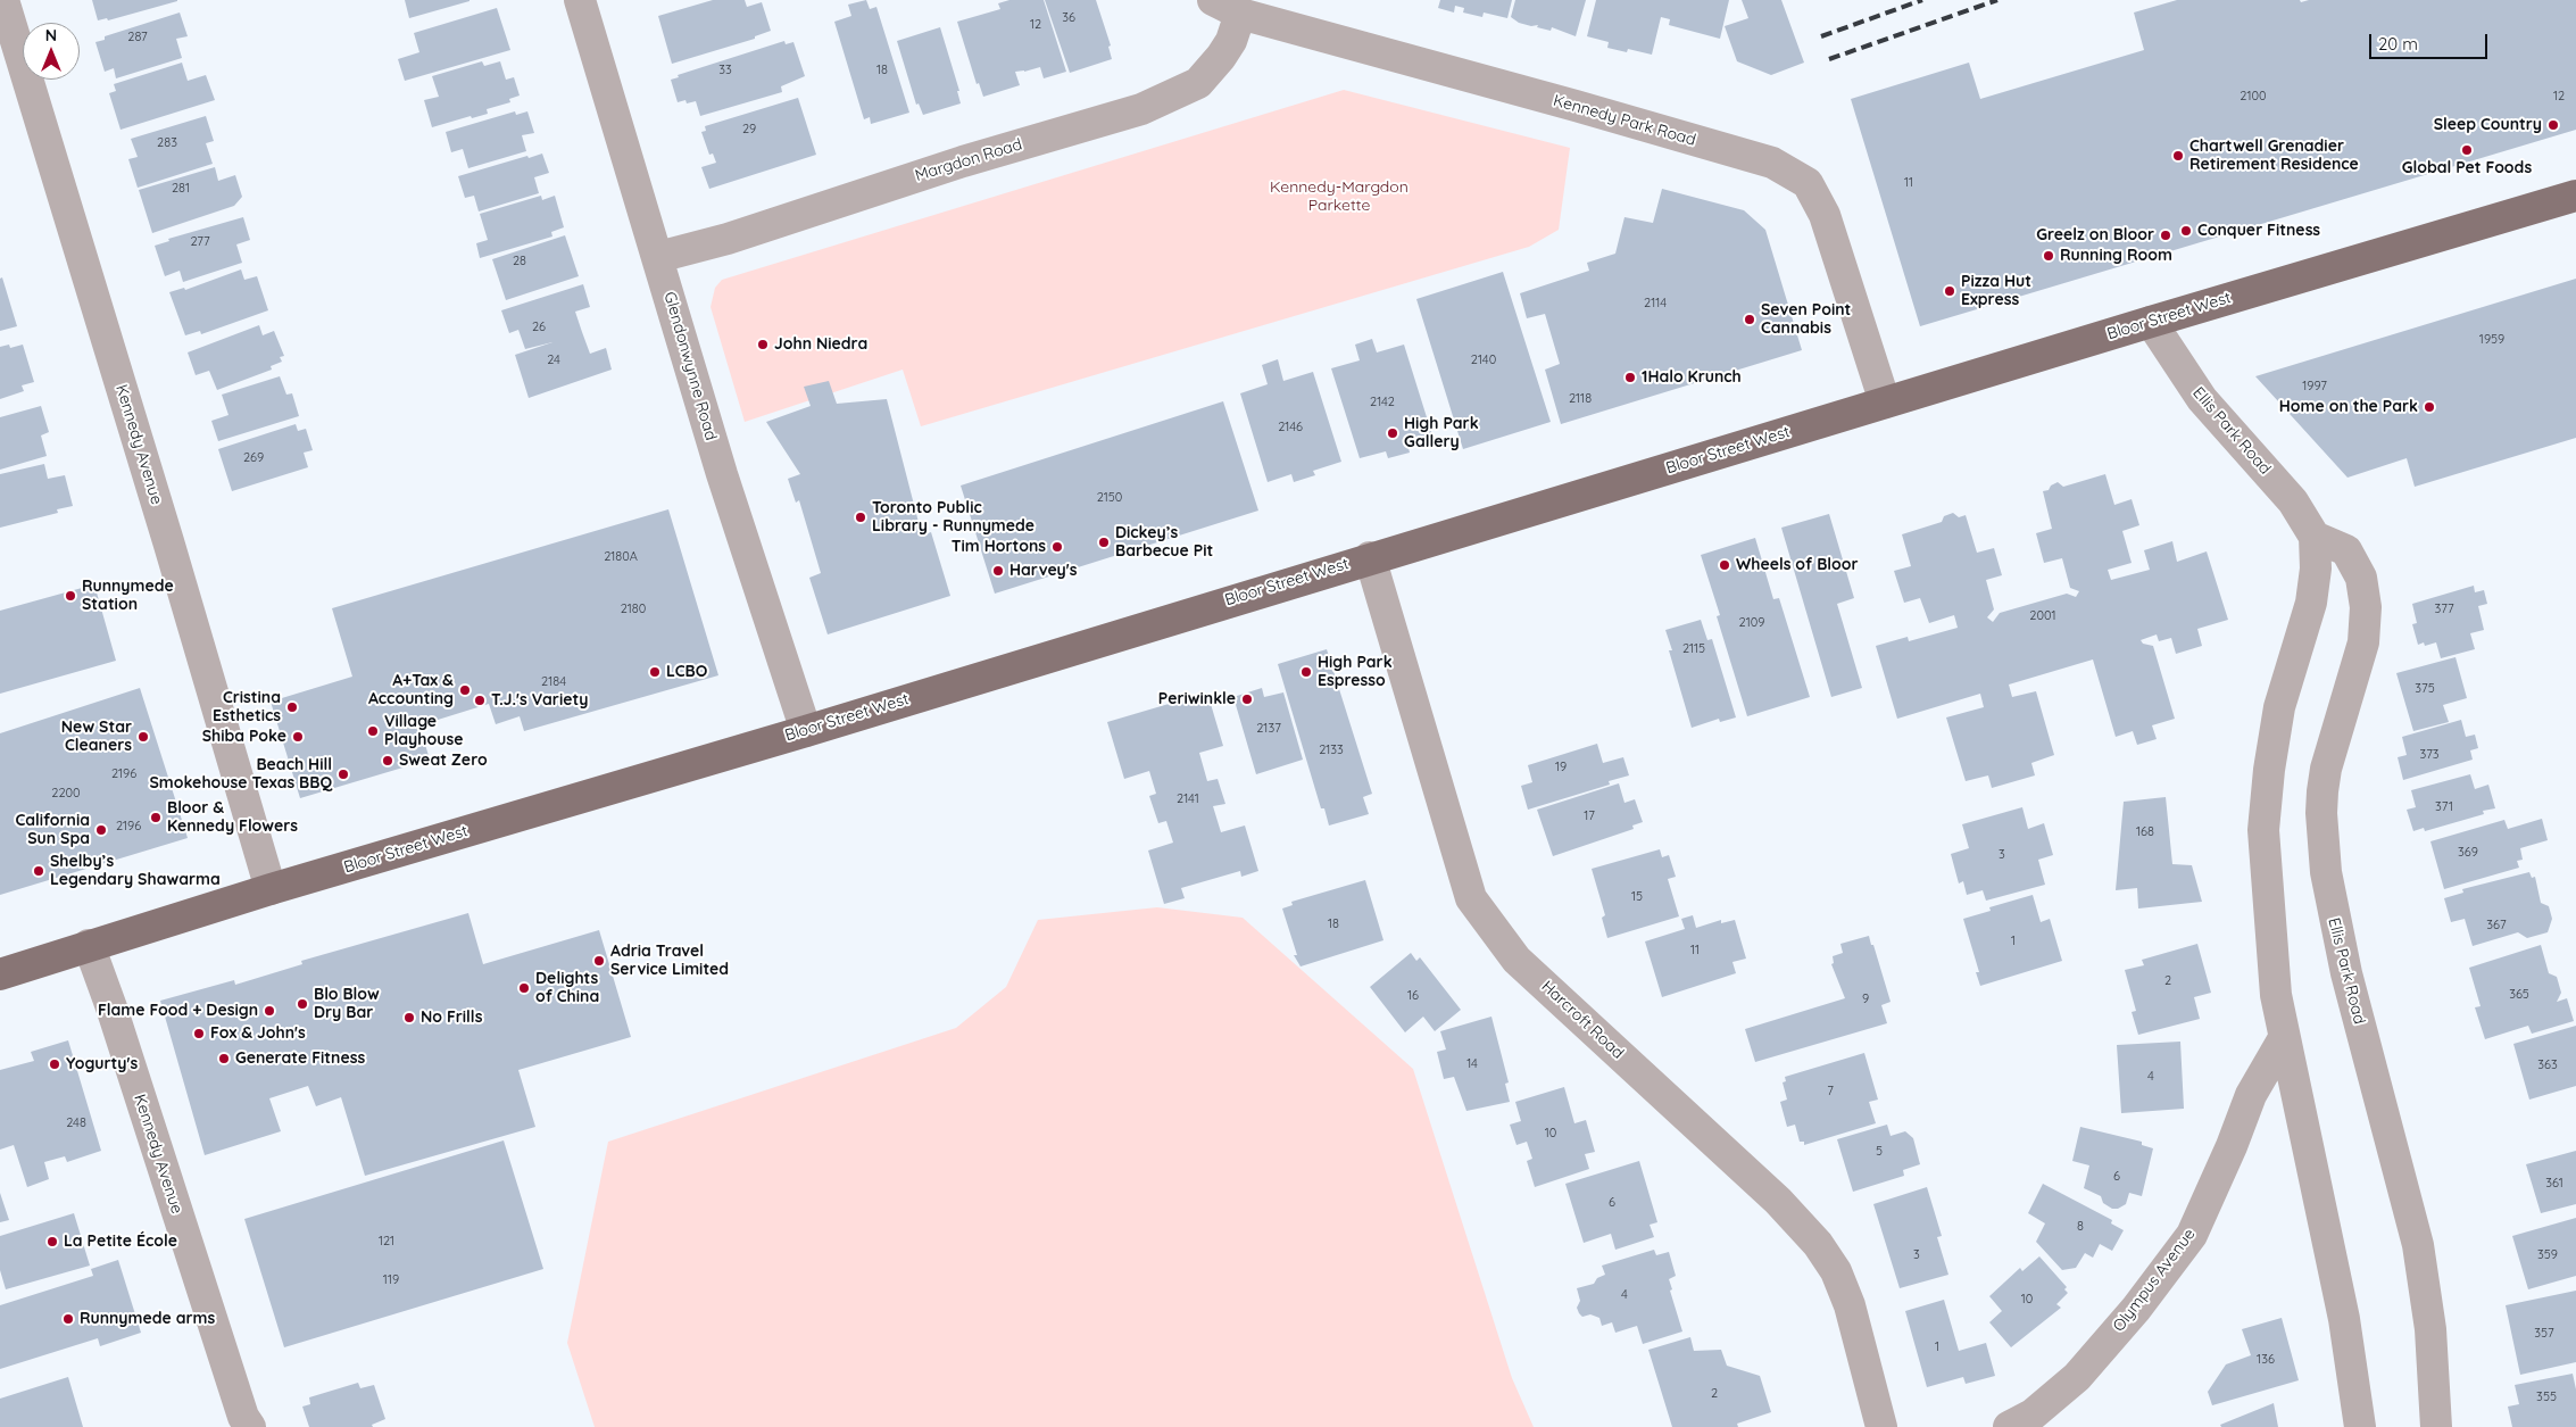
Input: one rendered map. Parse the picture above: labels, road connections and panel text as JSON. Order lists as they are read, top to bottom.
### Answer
{
  "streets": {
    "main road": ["Bloor Street West"],
    "street": [
      "Kennedy Park Road",
      "Margdon Road",
      "Glendonwynne Road",
      "Ellis Park Road",
      "Kennedy Avenue",
      "Harcroft Road",
      "Olympus Avenue"
    ]
  },
  "crossings": [
    ["Kennedy Park Road", "Margdon Road"],
    ["Kennedy Park Road", "Bloor Street West"],
    ["Margdon Road", "Glendonwynne Road"],
    ["Bloor Street West", "Glendonwynne Road"],
    ["Bloor Street West", "Ellis Park Road"],
    ["Bloor Street West", "Kennedy Avenue"],
    ["Bloor Street West", "Harcroft Road"],
    ["Ellis Park Road", "Olympus Avenue"]
  ],
  "parks": ["Kennedy-Margdon Parkette"],
  "places": [
    "Sleep Country",
    "Global Pet Foods",
    "Chartwell Grenadier Retirement Residence",
    "Conquer Fitness",
    "Greelz on Bloor",
    "Running Room",
    "Pizza Hut Express",
    "Seven Point Cannabis",
    "John Niedra",
    "1Halo Krunch",
    "Home on the Park",
    "High Park Gallery",
    "Toronto Public Library - Runnymede",
    "Dickey’s Barbecue Pit",
    "Tim Hortons",
    "Wheels of Bloor",
    "Harvey's",
    "Runnymede Station",
    "LCBO",
    "High Park Espresso",
    "A+Tax & Accounting",
    "Periwinkle",
    "T.J.'s Variety",
    "Cristina Esthetics",
    "Village Playhouse",
    "New Star Cleaners",
    "Shiba Poke",
    "Sweat Zero",
    "Beach Hill Smokehouse Texas BBQ",
    "Bloor & Kennedy Flowers",
    "California Sun Spa",
    "Shelby’s Legendary Shawarma",
    "Adria Travel Service Limited",
    "Delights of China",
    "Blo Blow Dry Bar",
    "Flame Food + Design",
    "No Frills",
    "Fox & John's",
    "Generate Fitness",
    "Yogurty's",
    "La Petite École",
    "Runnymede arms"
  ],
  "house_numbers": [
    "36",
    "12",
    "287",
    "33",
    "18",
    "2100",
    "12",
    "29",
    "283",
    "11",
    "281",
    "277",
    "28",
    "2114",
    "26",
    "1959",
    "24",
    "2140",
    "1997",
    "2118",
    "2142",
    "2146",
    "269",
    "2150",
    "2180A",
    "2180",
    "377",
    "2001",
    "2109",
    "2115",
    "2184",
    "375",
    "2137",
    "2133",
    "373",
    "19",
    "2196",
    "2200",
    "2141",
    "371",
    "17",
    "2196",
    "168",
    "369",
    "3",
    "15",
    "18",
    "367",
    "1",
    "11",
    "2",
    "365",
    "16",
    "9",
    "14",
    "363",
    "4",
    "7",
    "248",
    "10",
    "5",
    "6",
    "361",
    "6",
    "8",
    "121",
    "3",
    "359",
    "119",
    "4",
    "10",
    "357",
    "1",
    "136",
    "2",
    "355"
  ],
  "scale_bar": "20 m",
  "north": "top"
}
